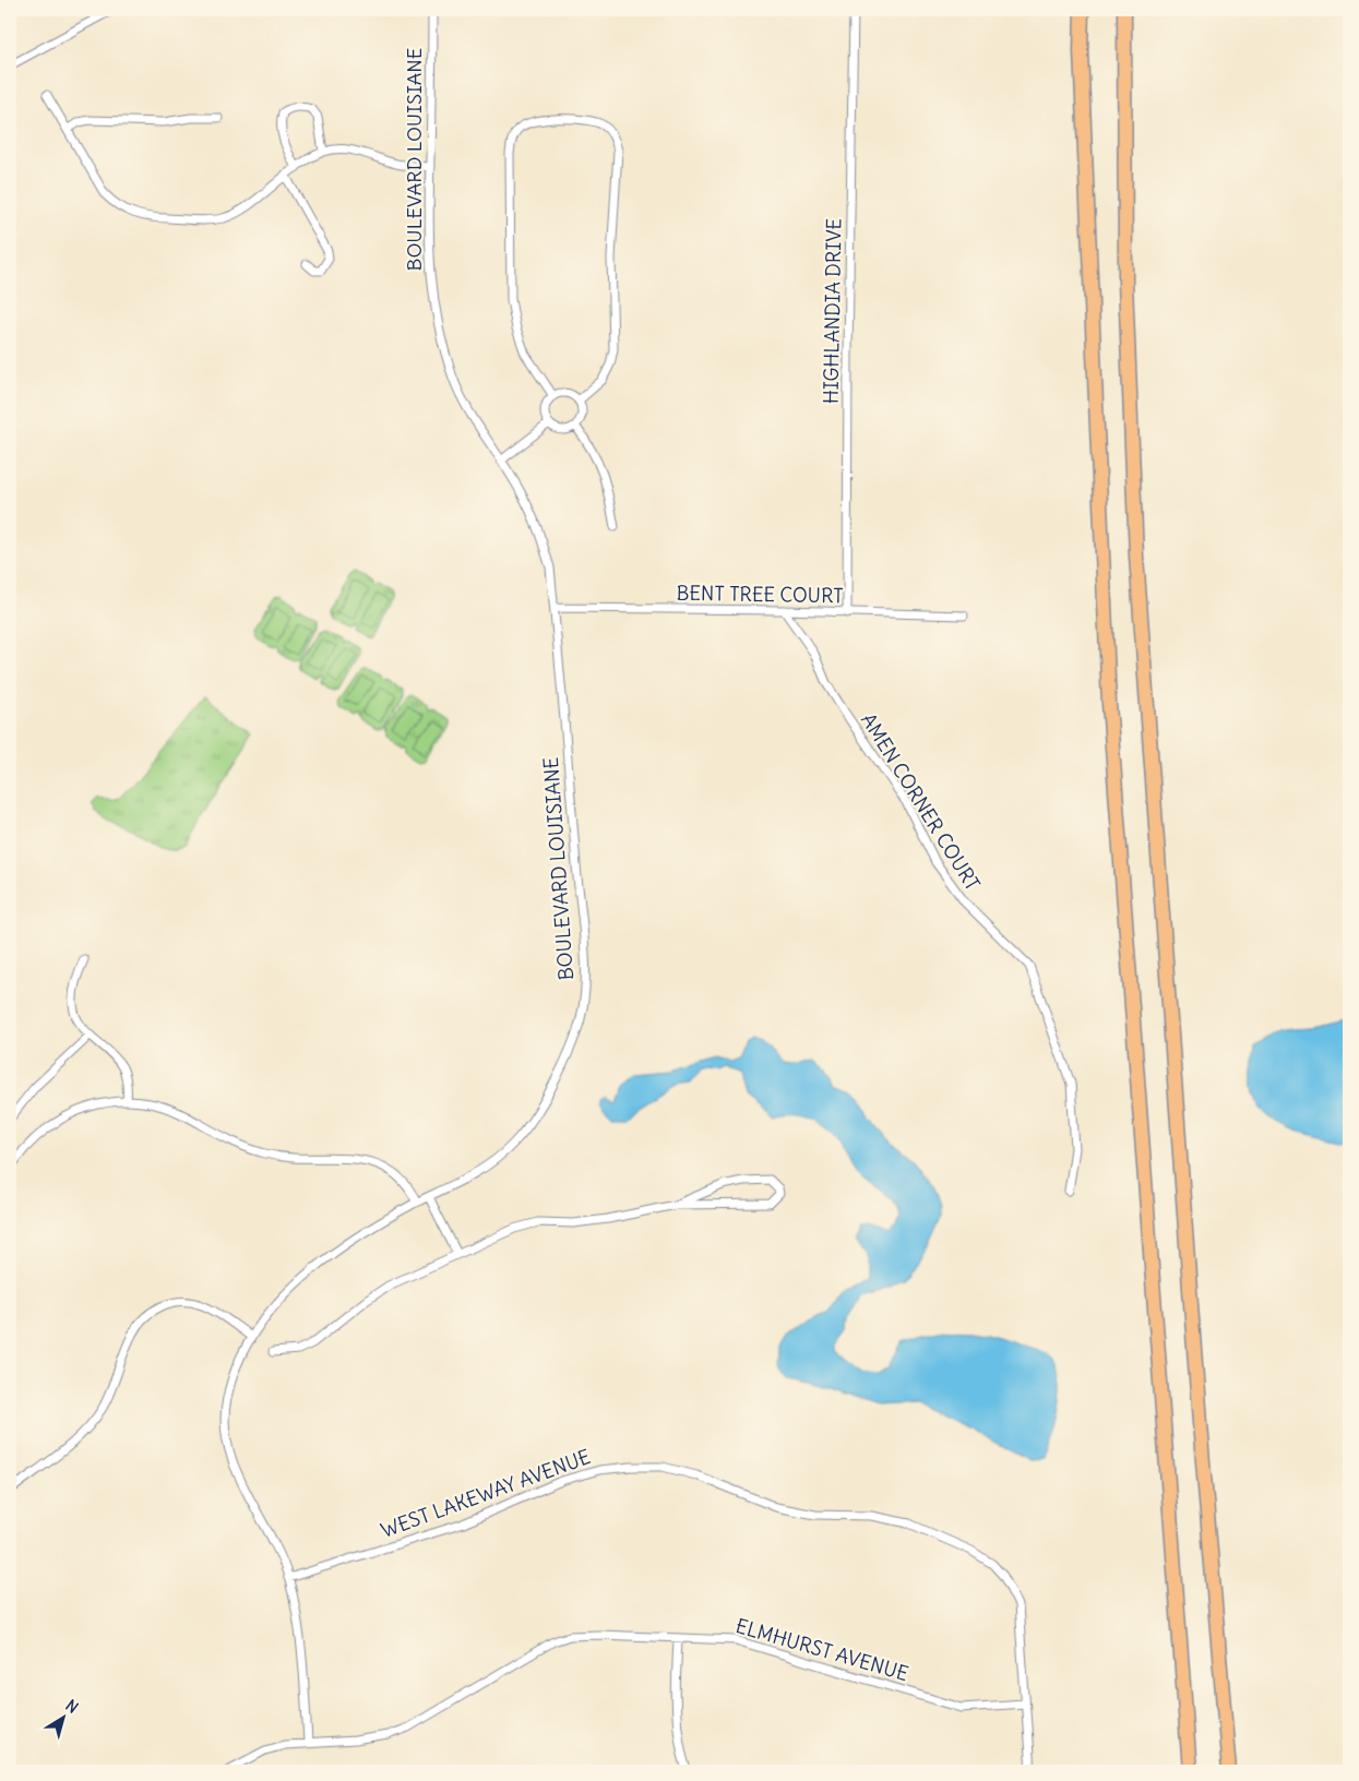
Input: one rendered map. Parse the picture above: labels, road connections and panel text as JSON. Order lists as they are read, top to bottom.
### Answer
{
  "streets": {
    "street": [
      "BOULEVARD LOUISIANE",
      "HIGHLANDIA DRIVE",
      "BENT TREE COURT",
      "AMEN CORNER COURT",
      "WEST LAKEWAY AVENUE",
      "ELMHURST AVENUE"
    ]
  },
  "crossings": [
    ["BOULEVARD LOUISIANE", "BENT TREE COURT"],
    ["BOULEVARD LOUISIANE", "WEST LAKEWAY AVENUE"],
    ["BOULEVARD LOUISIANE", "ELMHURST AVENUE"],
    ["HIGHLANDIA DRIVE", "BENT TREE COURT"],
    ["BENT TREE COURT", "AMEN CORNER COURT"],
    ["WEST LAKEWAY AVENUE", "ELMHURST AVENUE"]
  ],
  "north": "top right"
}
